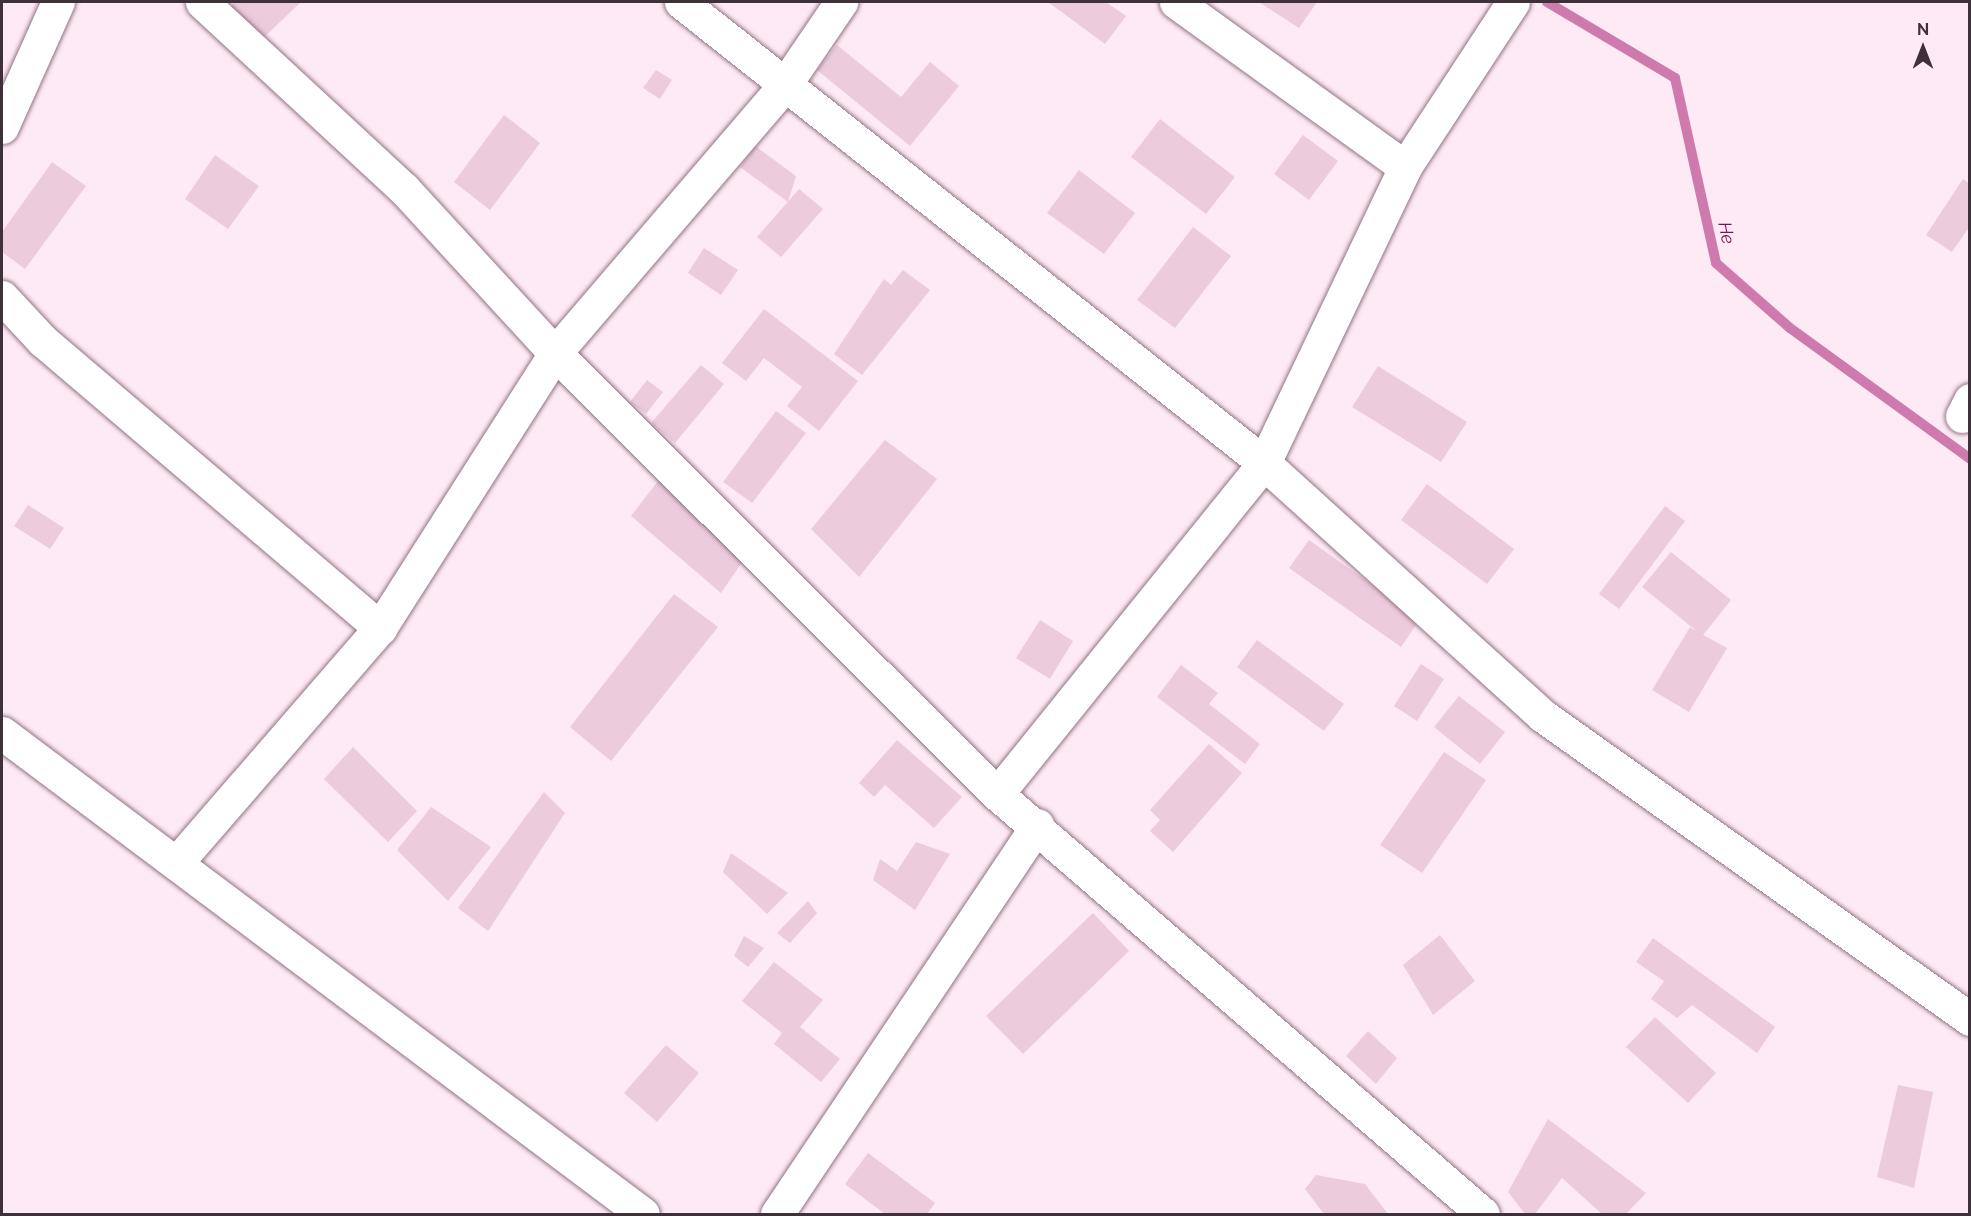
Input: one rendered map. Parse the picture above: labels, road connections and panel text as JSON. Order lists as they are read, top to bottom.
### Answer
{
  "water": ["He"],
  "north": "top"
}
